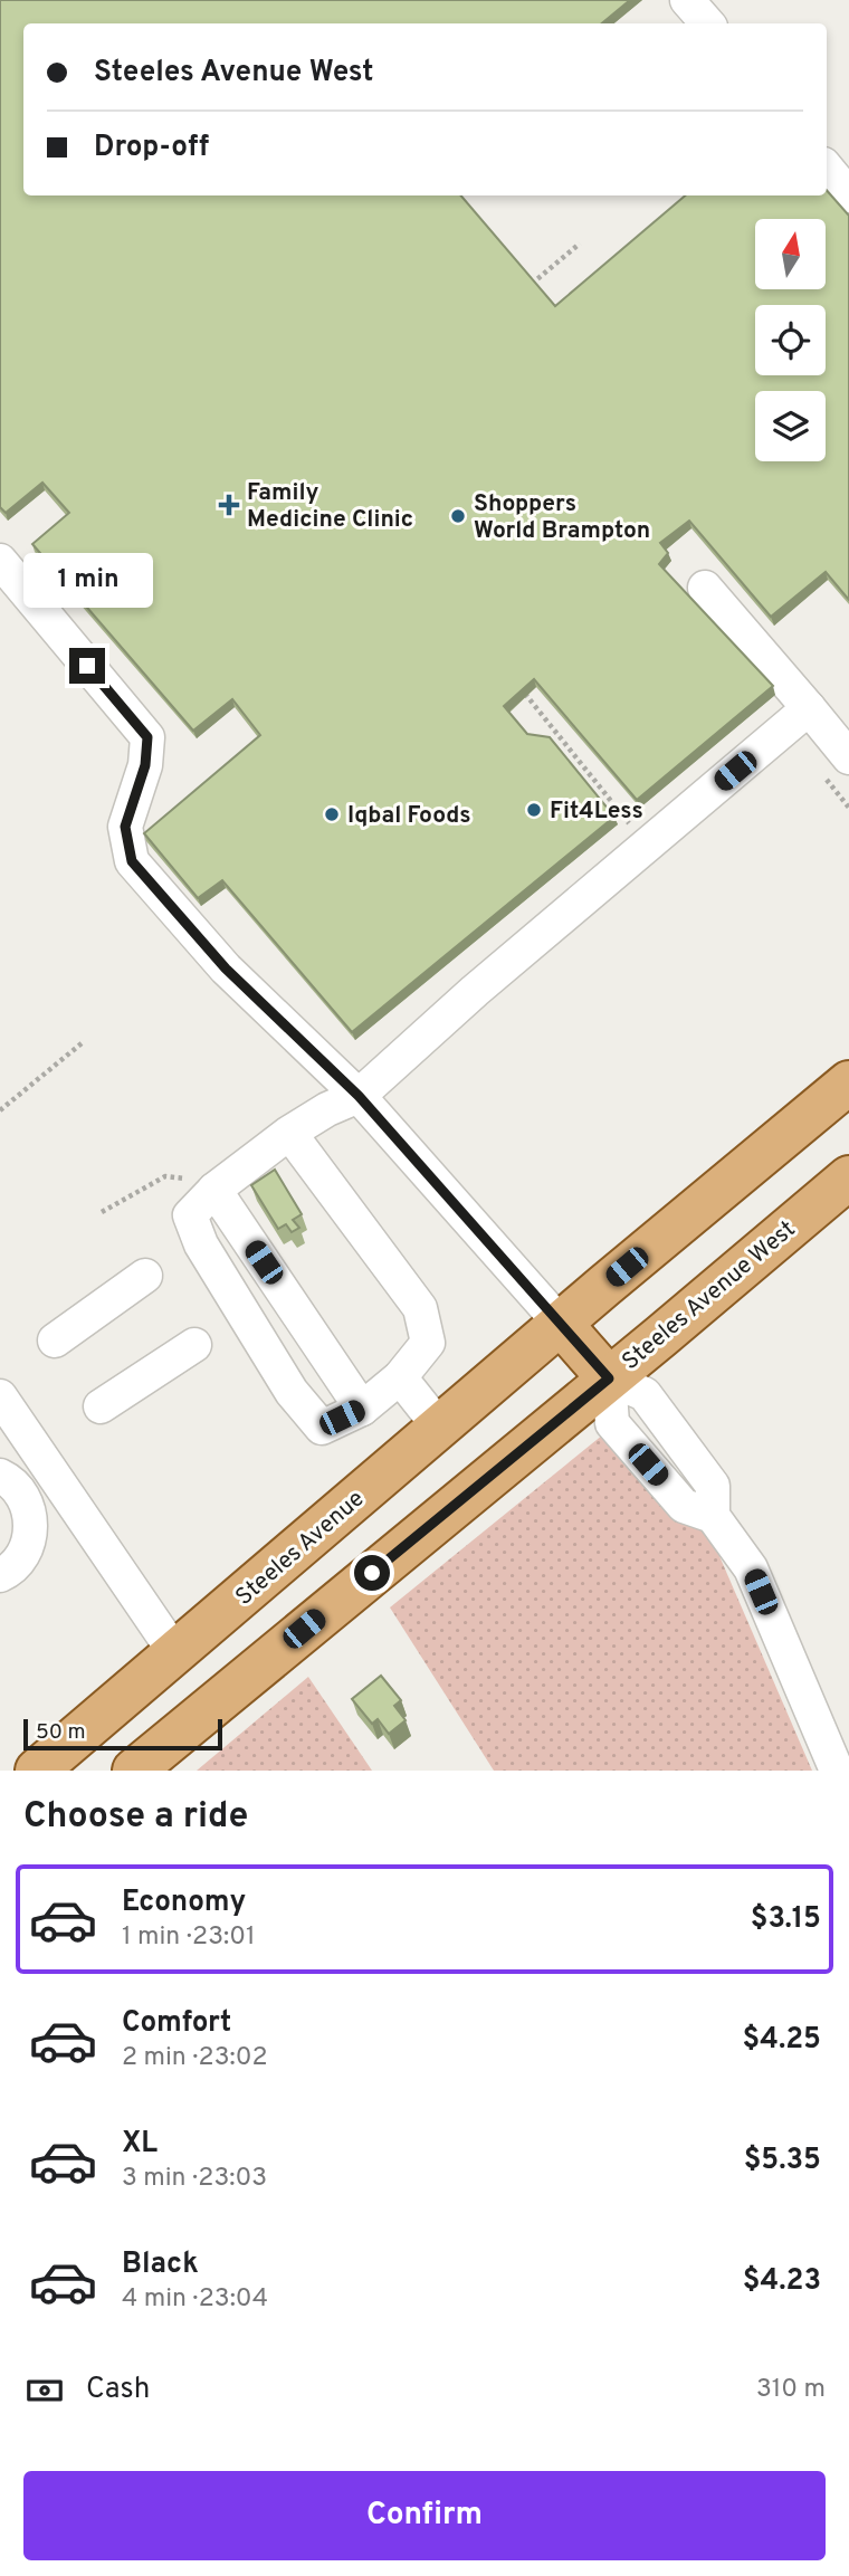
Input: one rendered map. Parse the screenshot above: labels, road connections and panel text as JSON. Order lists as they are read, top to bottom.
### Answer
{
  "streets": {
    "main road": ["Steeles Avenue West", "Steeles Avenue"]
  },
  "places": {
    "health": ["Family Medicine Clinic"],
    "other": ["Shoppers World Brampton", "Fit4Less", "Iqbal Foods"]
  },
  "scale_bar": "50 m",
  "north": "top",
  "page": {
    "banner": ["Steeles Avenue West", "Drop-off"],
    "bubble": "1 min",
    "scale": "50 m",
    "heading": "Choose a ride",
    "list": [
      {
        "name": "Economy",
        "note": "1 min · 23:01",
        "value": "$3.15"
      },
      {
        "name": "Comfort",
        "note": "2 min · 23:02",
        "value": "$4.25"
      },
      {
        "name": "XL",
        "note": "3 min · 23:03",
        "value": "$5.35"
      },
      {
        "name": "Black",
        "note": "4 min · 23:04",
        "value": "$4.23"
      }
    ],
    "pay": ["Cash", "310 m"],
    "buttons": "Confirm"
  }
}
